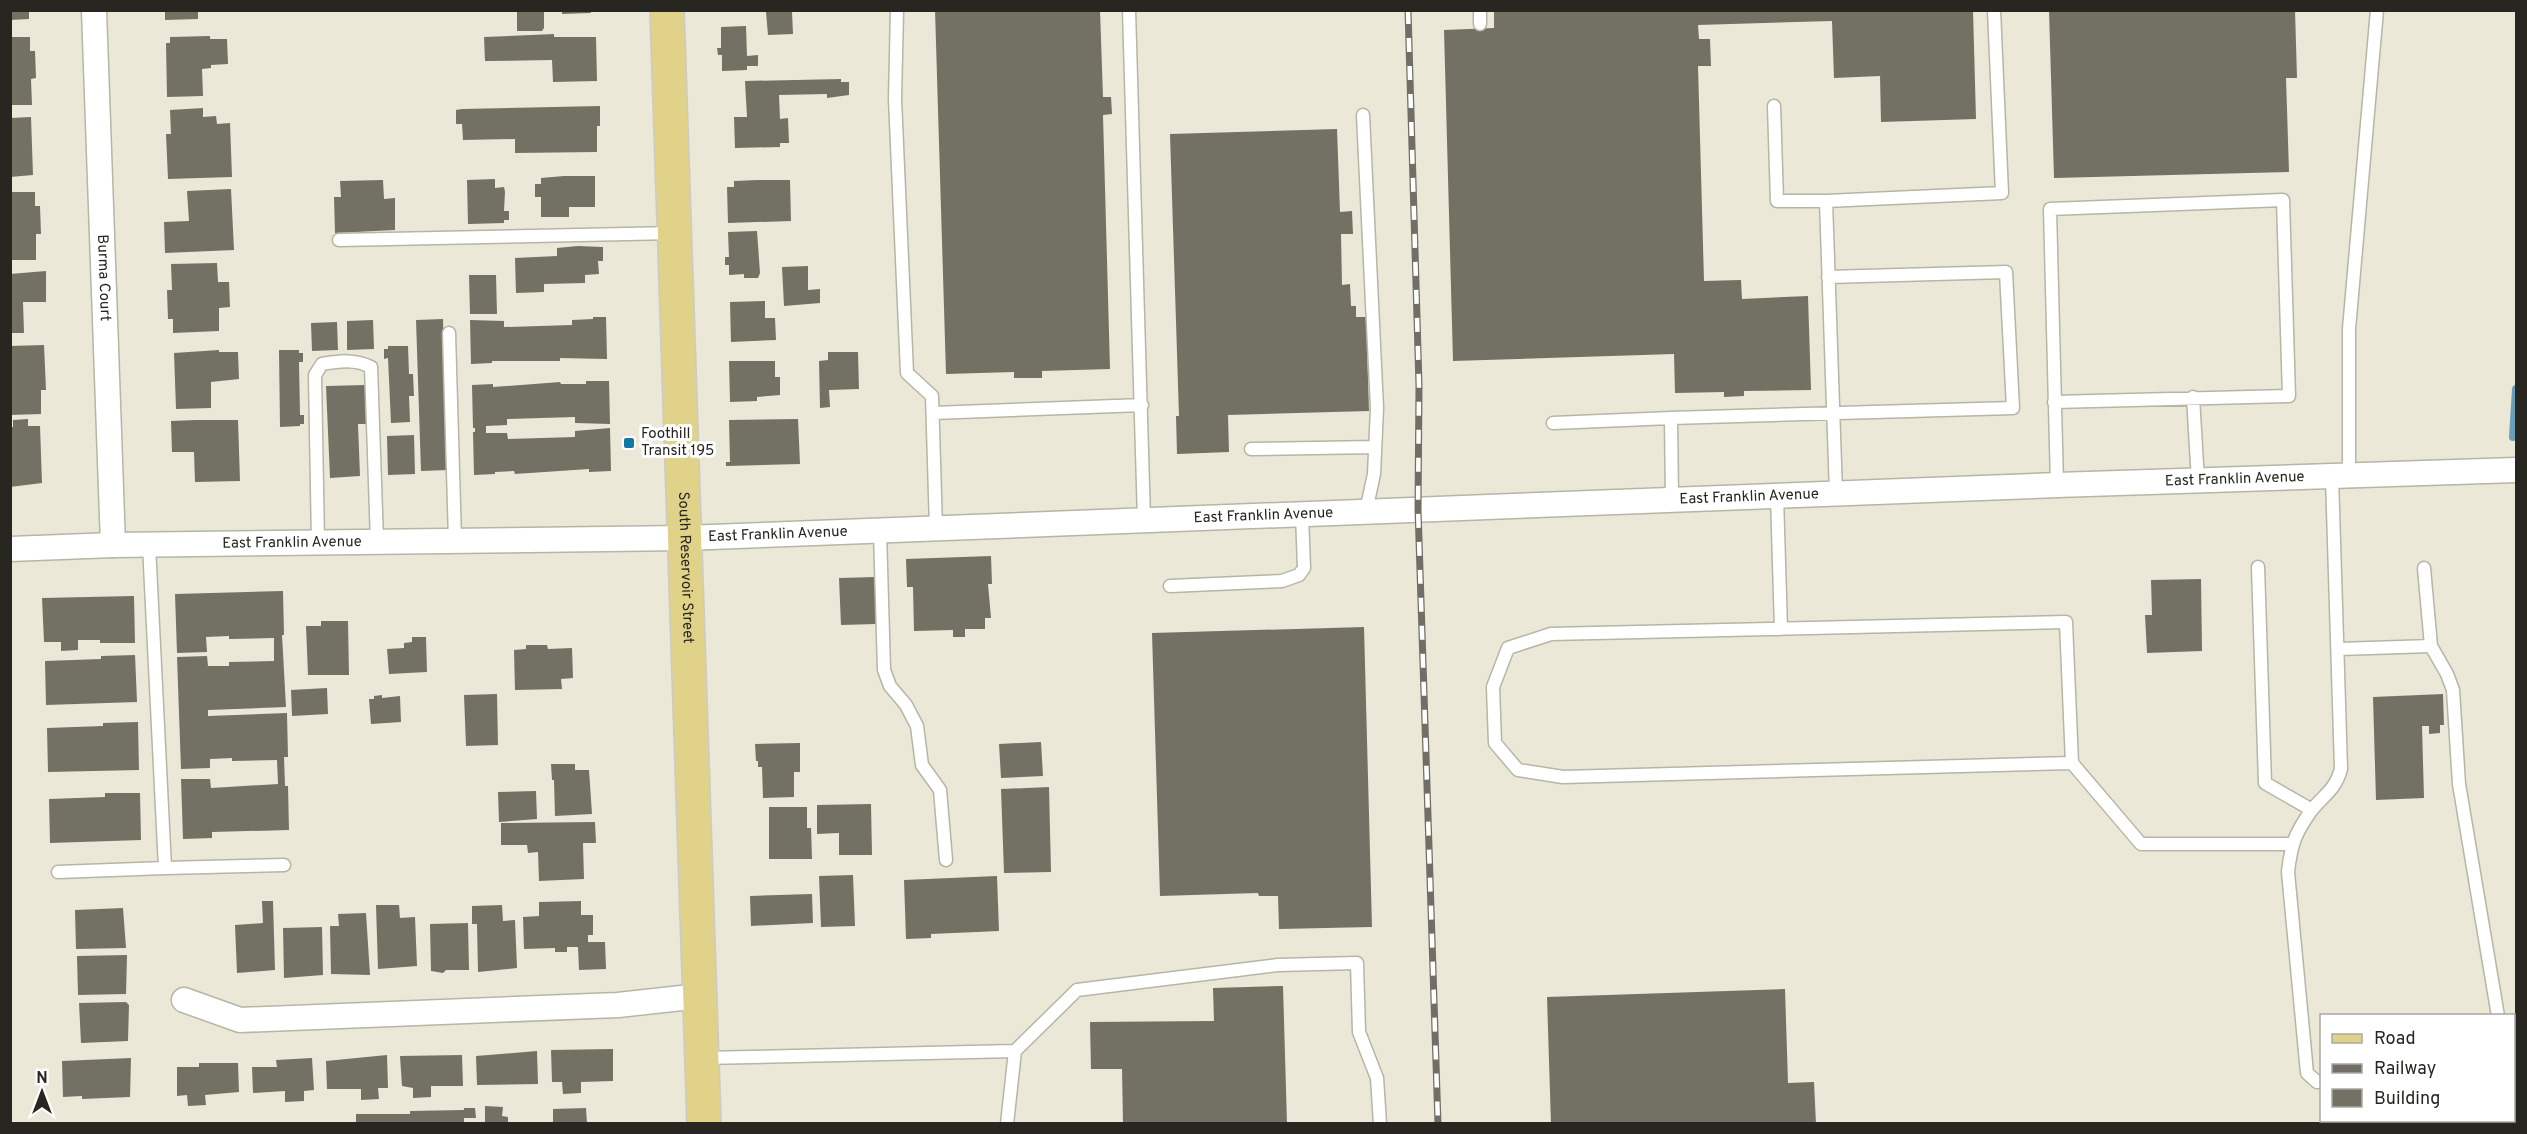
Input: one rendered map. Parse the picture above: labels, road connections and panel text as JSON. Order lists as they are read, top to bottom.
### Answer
{
  "streets": {
    "main road": ["South Reservoir Street"],
    "street": ["Burma Court", "East Franklin Avenue"]
  },
  "crossings": [
    ["Burma Court", "East Franklin Avenue"],
    ["East Franklin Avenue", "South Reservoir Street"]
  ],
  "places": {
    "transit": ["Foothill Transit 195"]
  },
  "legend": ["Road", "Railway", "Building"],
  "north": "top"
}
